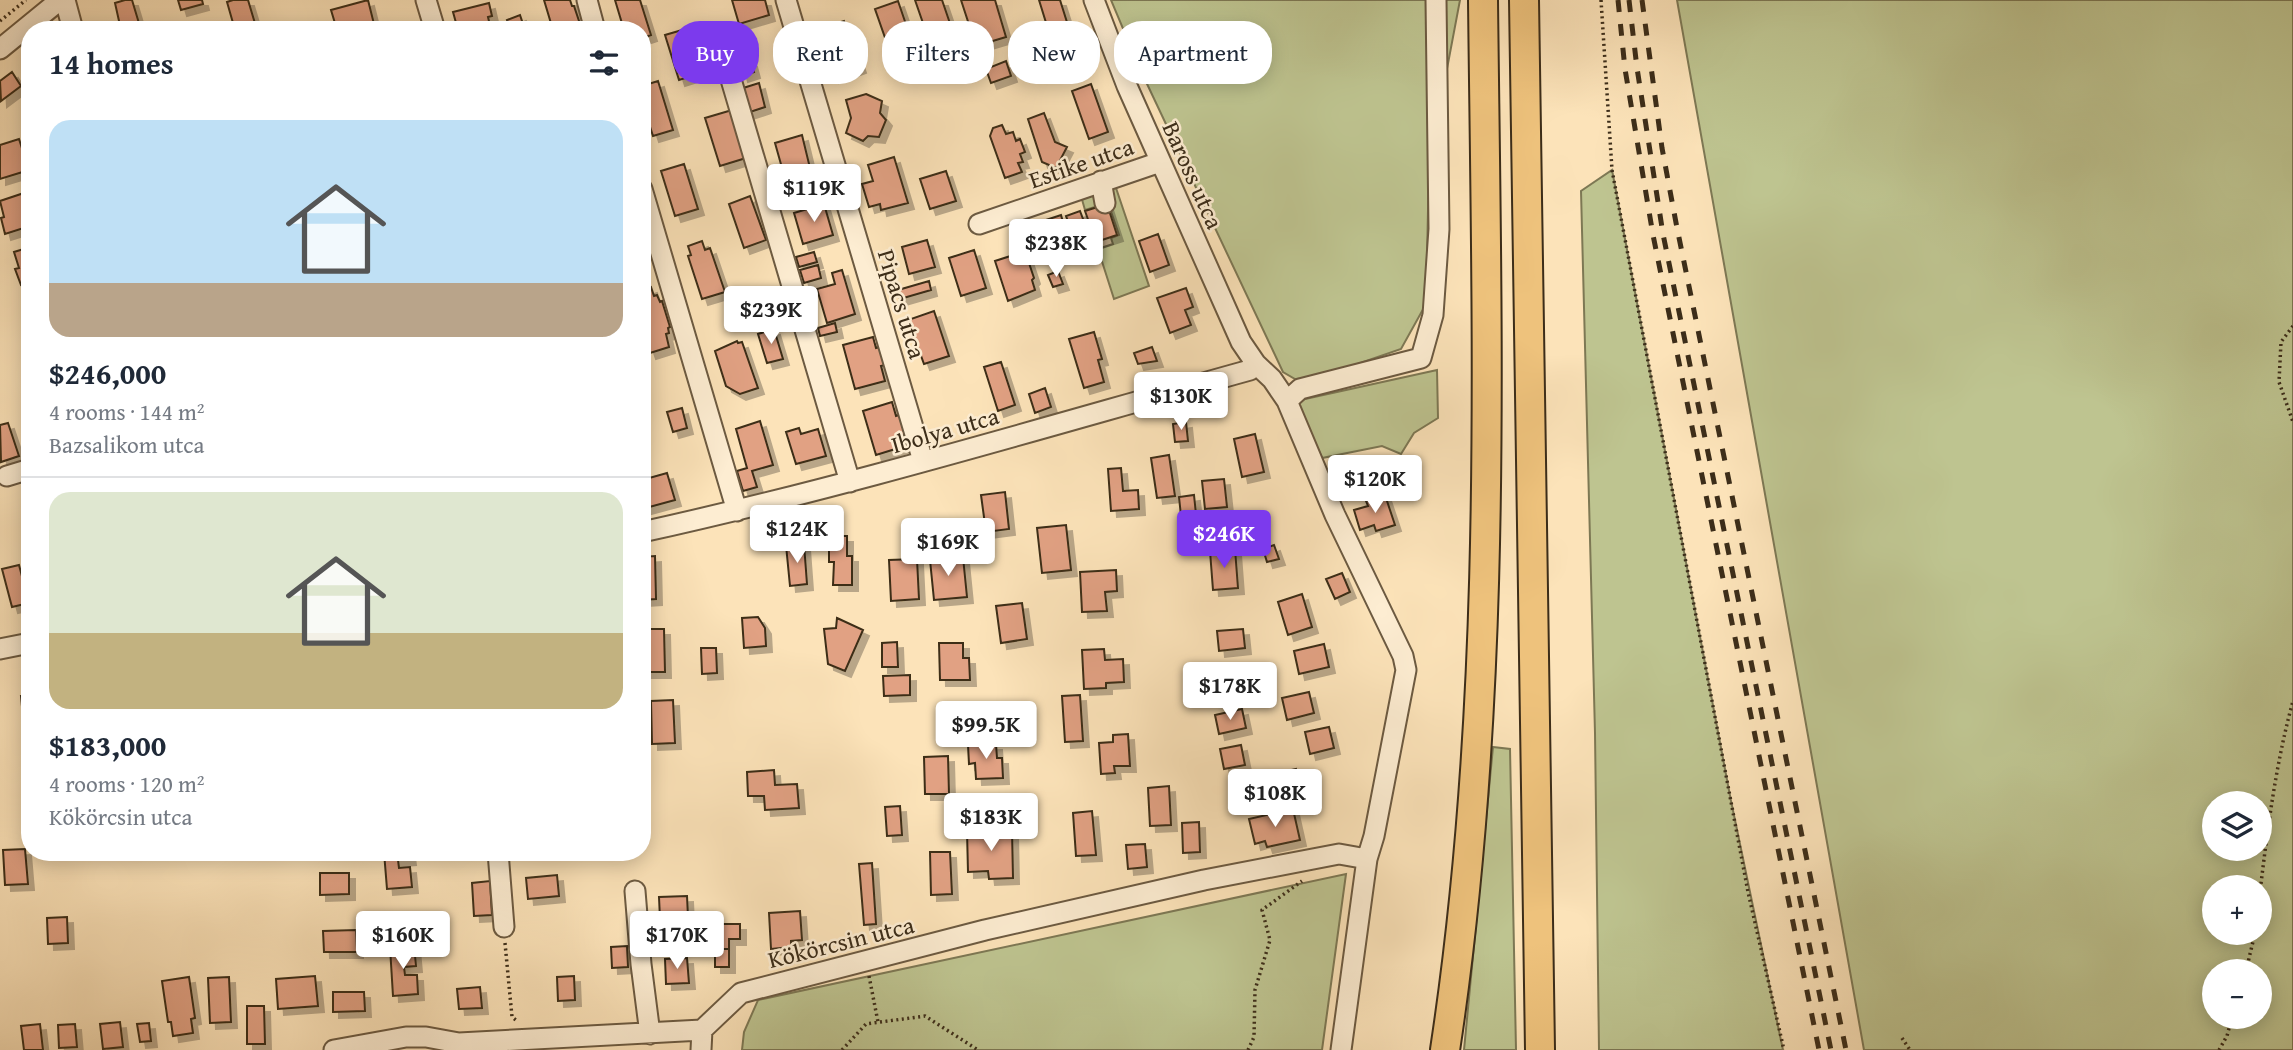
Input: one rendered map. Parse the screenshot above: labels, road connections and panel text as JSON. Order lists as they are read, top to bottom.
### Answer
{
  "streets": {
    "street": [
      "Estike utca",
      "Baross utca",
      "Pipacs utca",
      "Ibolya utca",
      "Kökörcsin utca"
    ]
  },
  "crossings": [
    ["Estike utca", "Baross utca"],
    ["Baross utca", "Ibolya utca"],
    ["Baross utca", "Kökörcsin utca"],
    ["Pipacs utca", "Ibolya utca"]
  ],
  "page": {
    "chip": [
      "Buy",
      "Rent",
      "Filters",
      "New",
      "Apartment"
    ],
    "heading": "14 homes",
    "list": [
      {
        "name": "$246,000",
        "note": "4 rooms · 144 m² · Bazsalikom utca"
      },
      {
        "name": "$183,000",
        "note": "4 rooms · 120 m² · Kökörcsin utca"
      }
    ],
    "price": [
      "$119K",
      "$238K",
      "$239K",
      "$130K",
      "$120K",
      "$124K",
      "$246K",
      "$169K",
      "$178K",
      "$99.5K",
      "$108K",
      "$183K",
      "$160K",
      "$170K"
    ],
    "map_buttons": ["+", "−"]
  }
}
